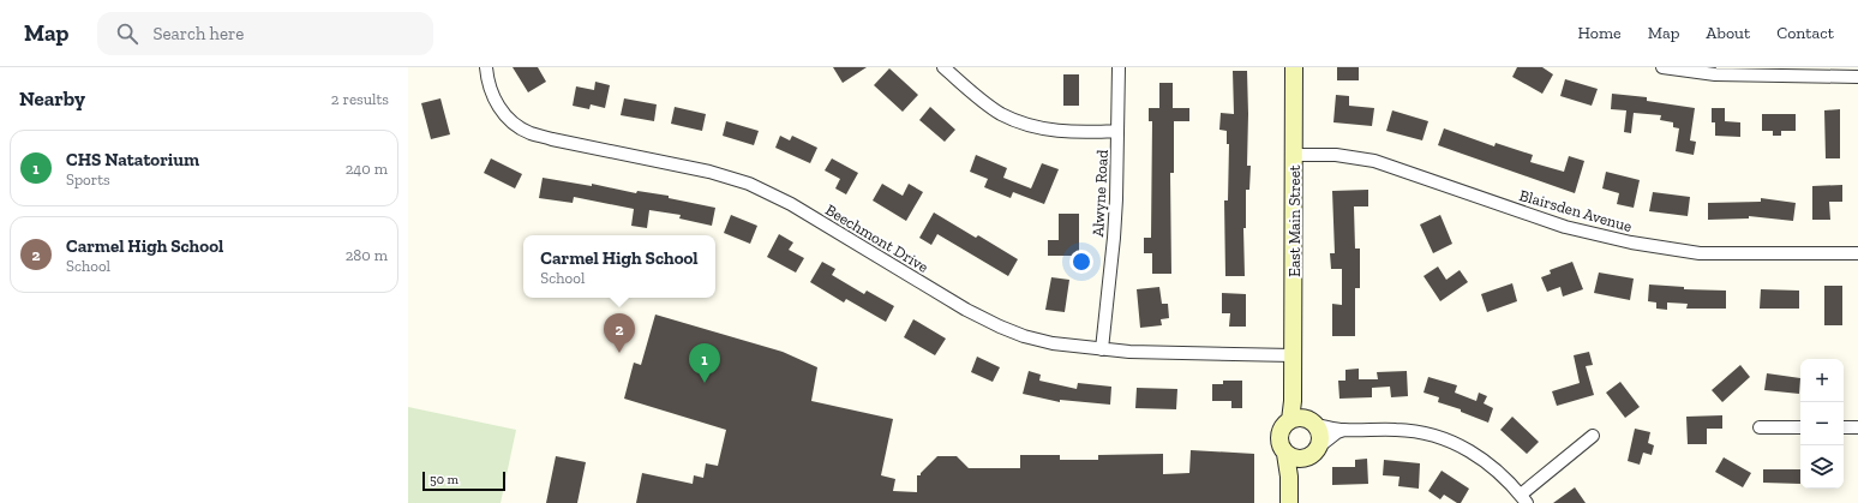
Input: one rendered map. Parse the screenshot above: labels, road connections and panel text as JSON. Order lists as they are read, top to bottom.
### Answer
{
  "streets": {
    "main road": ["East Main Street"],
    "street": ["Alwyne Road", "Blairsden Avenue", "Beechmont Drive"]
  },
  "crossings": [
    ["Alwyne Road", "Beechmont Drive"],
    ["Blairsden Avenue", "East Main Street"],
    ["East Main Street", "Beechmont Drive"]
  ],
  "scale_bar": "50 m",
  "page": {
    "header": "Map",
    "search": "Search here",
    "nav": [
      "Home",
      "Map",
      "About",
      "Contact"
    ],
    "heading": ["Nearby", "2 results"],
    "list": [
      {
        "mark": "1",
        "name": "CHS Natatorium",
        "note": "Sports",
        "value": "240 m"
      },
      {
        "mark": "2",
        "name": "Carmel High School",
        "note": "School",
        "value": "280 m"
      }
    ],
    "popup": ["Carmel High School", "School"],
    "pins": ["2", "1"],
    "map_buttons": ["+", "−"],
    "scale": "50 m"
  }
}
